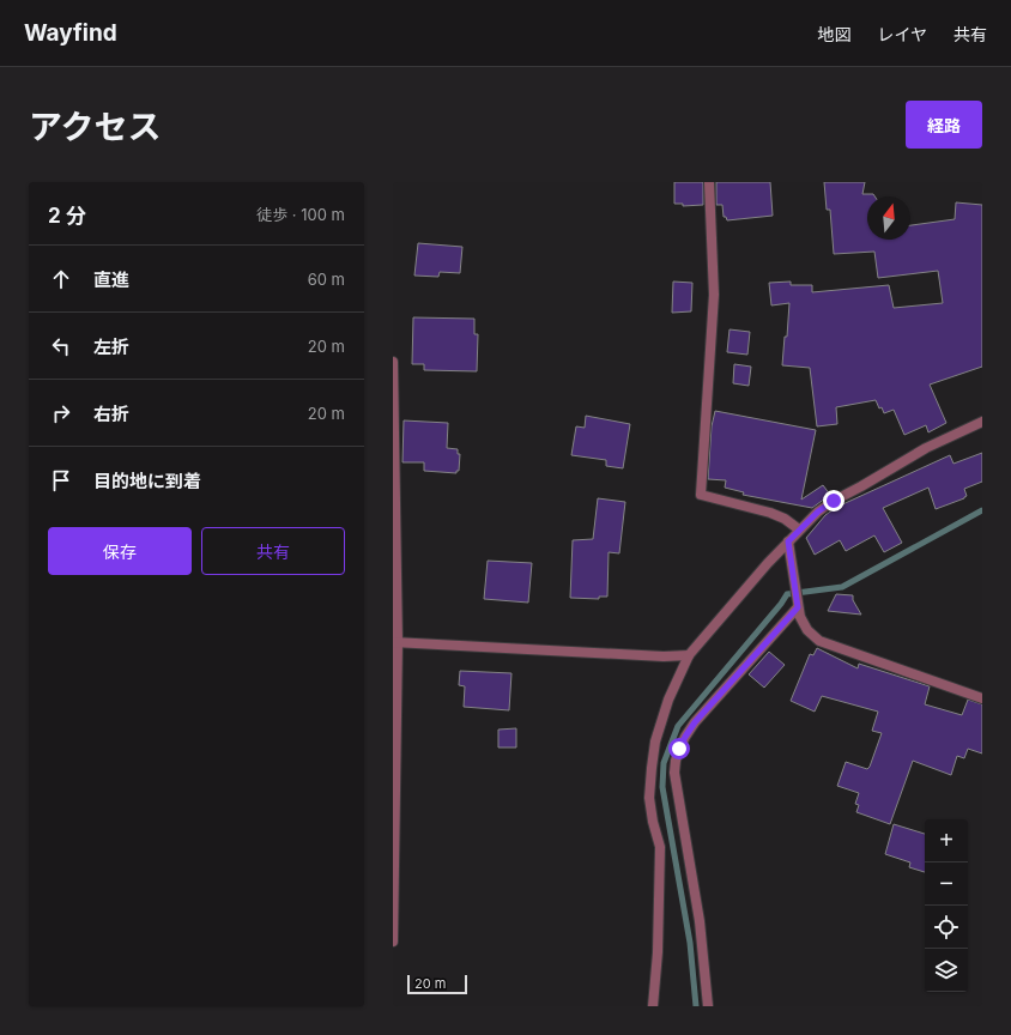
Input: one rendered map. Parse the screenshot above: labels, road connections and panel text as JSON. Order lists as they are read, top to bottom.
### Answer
{
  "scale_bar": "20 m",
  "north": "top",
  "page": {
    "header": "Wayfind",
    "nav": ["地図", "レイヤ", "共有"],
    "title": "アクセス",
    "buttons": [
      "経路",
      ["保存", "共有"]
    ],
    "heading": ["2 分", "徒歩 · 100 m"],
    "list": [
      ["直進", "60 m"],
      ["左折", "20 m"],
      ["右折", "20 m"],
      "目的地に到着"
    ],
    "map_buttons": ["+", "−"],
    "scale": "20 m"
  }
}
